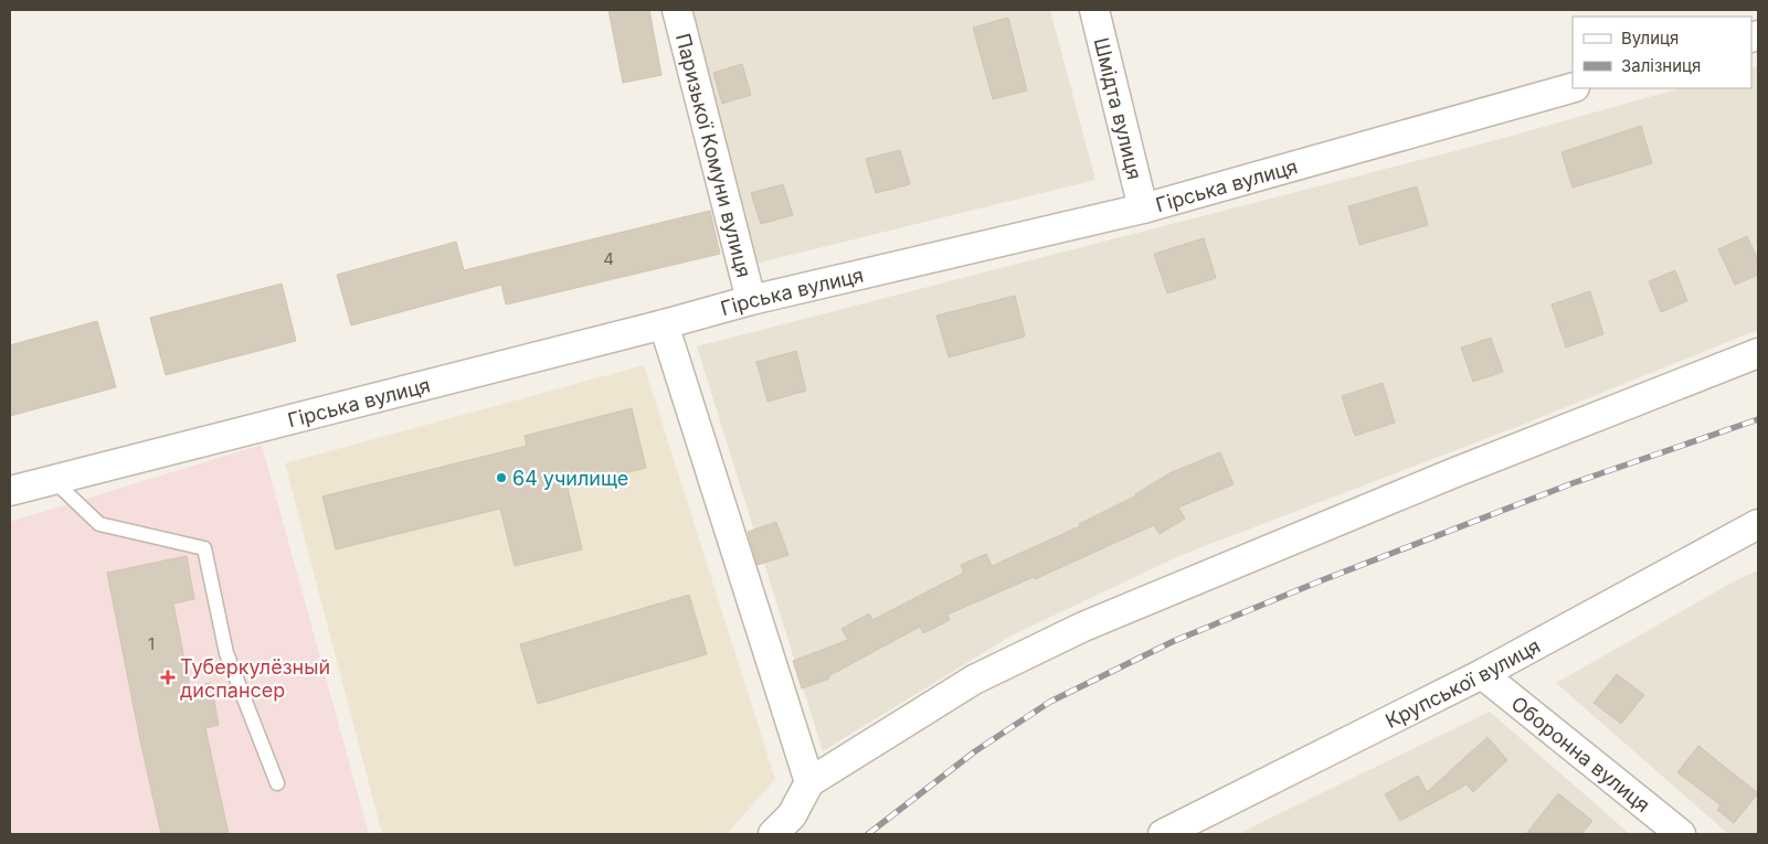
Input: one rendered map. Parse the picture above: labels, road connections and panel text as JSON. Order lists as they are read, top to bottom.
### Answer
{
  "streets": {
    "street": [
      "Шмідта вулиця",
      "Паризької Комуни вулиця",
      "Гірська вулиця",
      "Крупської вулиця",
      "Оборонна вулиця"
    ]
  },
  "crossings": [
    ["Шмідта вулиця", "Гірська вулиця"],
    ["Паризької Комуни вулиця", "Гірська вулиця"],
    ["Крупської вулиця", "Оборонна вулиця"]
  ],
  "places": {
    "other": ["64 училище"],
    "health": ["Туберкулёзный диспансер"]
  },
  "house_numbers": ["4", "1"],
  "legend": ["Вулиця", "Залізниця"]
}
